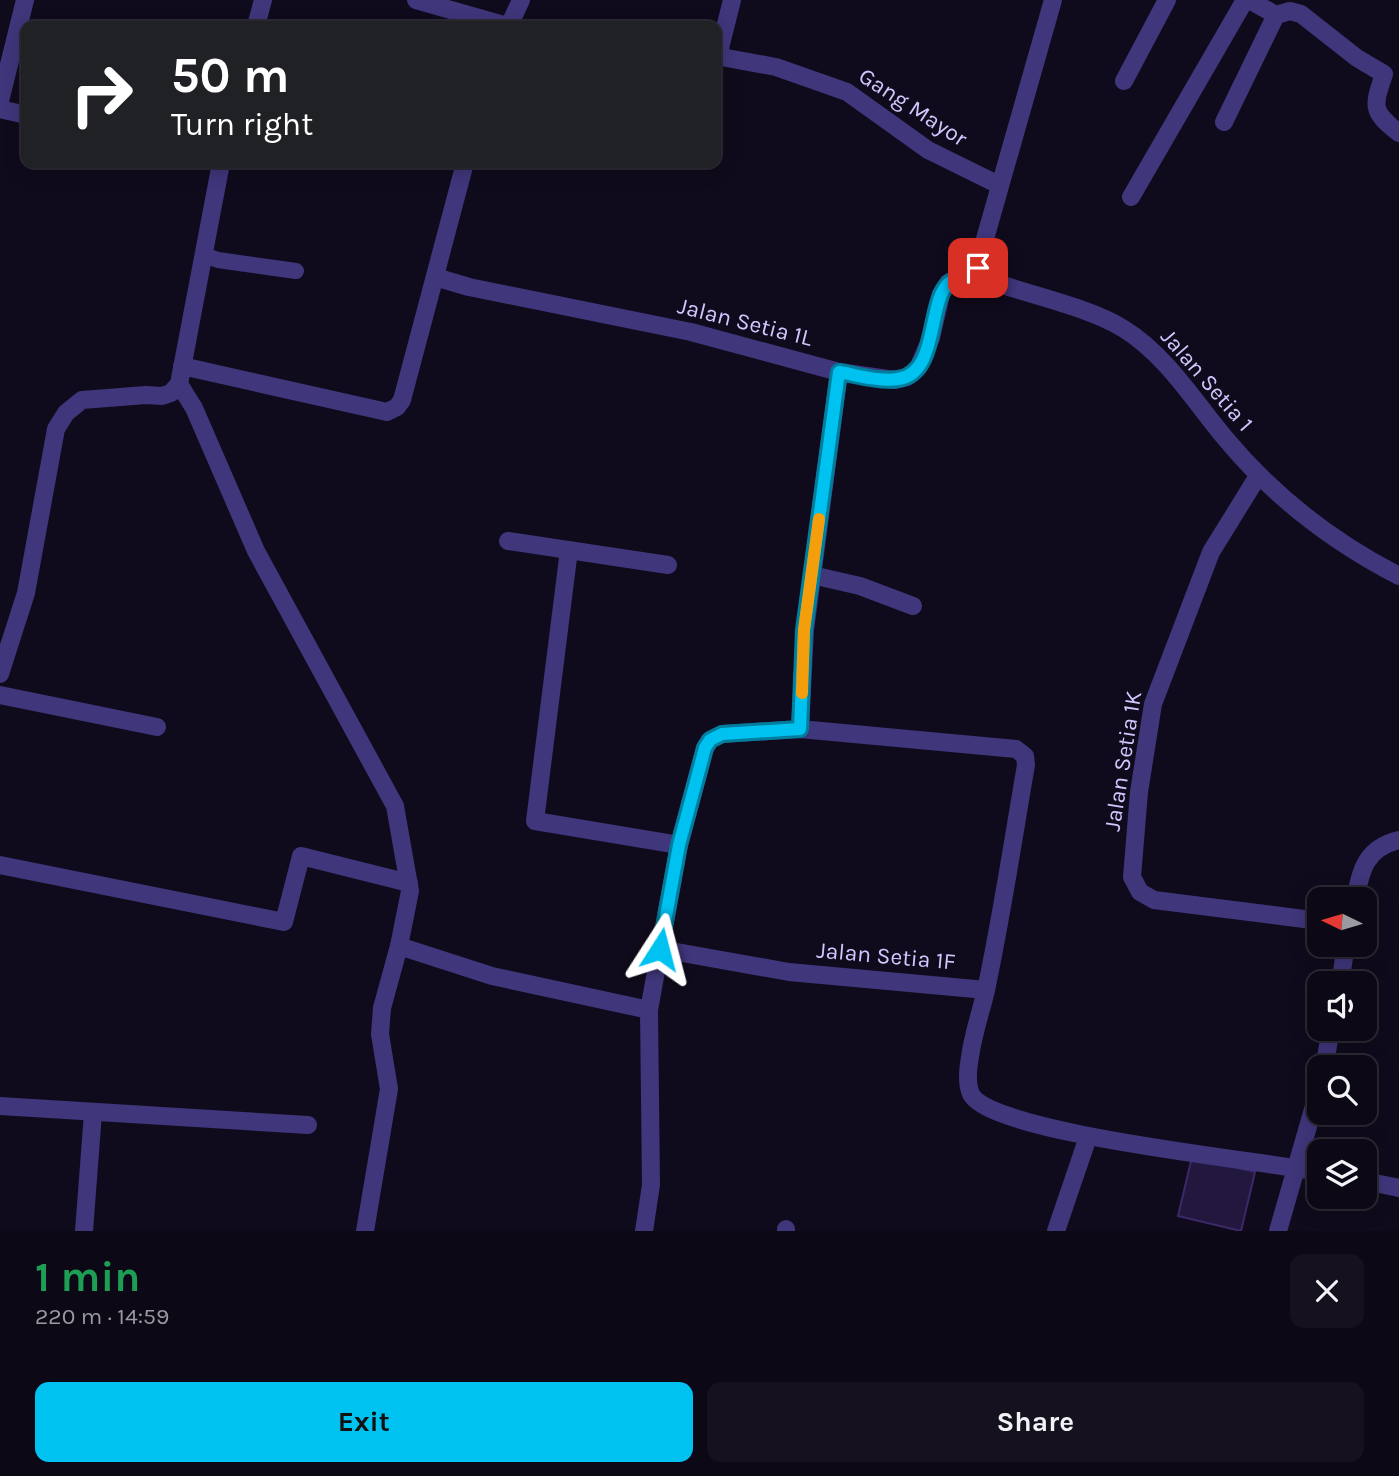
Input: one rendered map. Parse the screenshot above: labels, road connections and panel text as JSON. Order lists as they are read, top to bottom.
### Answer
{
  "streets": {
    "street": [
      "Gang Mayor",
      "Jalan Setia 1L",
      "Jalan Setia 1",
      "Jalan Setia 1K",
      "Jalan Setia 1F"
    ]
  },
  "crossings": [
    ["Jalan Setia 1L", "Jalan Setia 1"],
    ["Jalan Setia 1", "Jalan Setia 1K"]
  ],
  "north": "left",
  "page": {
    "turn": ["50 m", "Turn right"],
    "heading": ["1 min", "220 m · 14:59"],
    "buttons": ["Exit", "Share"]
  }
}
